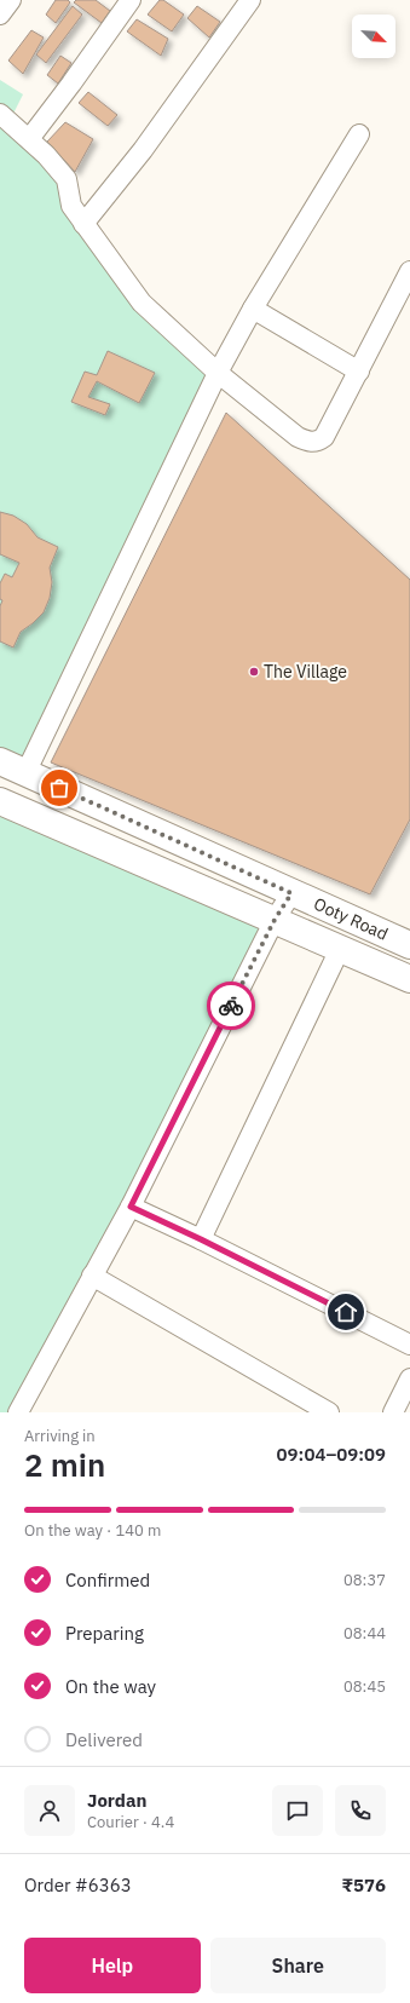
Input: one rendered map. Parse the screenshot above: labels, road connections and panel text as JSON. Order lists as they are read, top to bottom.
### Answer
{
  "streets": {
    "main road": ["Ooty Road"]
  },
  "places": ["The Village"],
  "north": "bottom right",
  "page": {
    "heading": ["2 min", "Arriving in", "09:04–09:09"],
    "panel": [
      "Jordan",
      "Courier · 4.4",
      "Order #6363",
      "₹576"
    ],
    "bar": "On the way · 140 m",
    "list": [
      ["Confirmed", "08:37"],
      ["Preparing", "08:44"],
      ["On the way", "08:45"],
      "Delivered"
    ],
    "buttons": ["Help", "Share"]
  }
}
